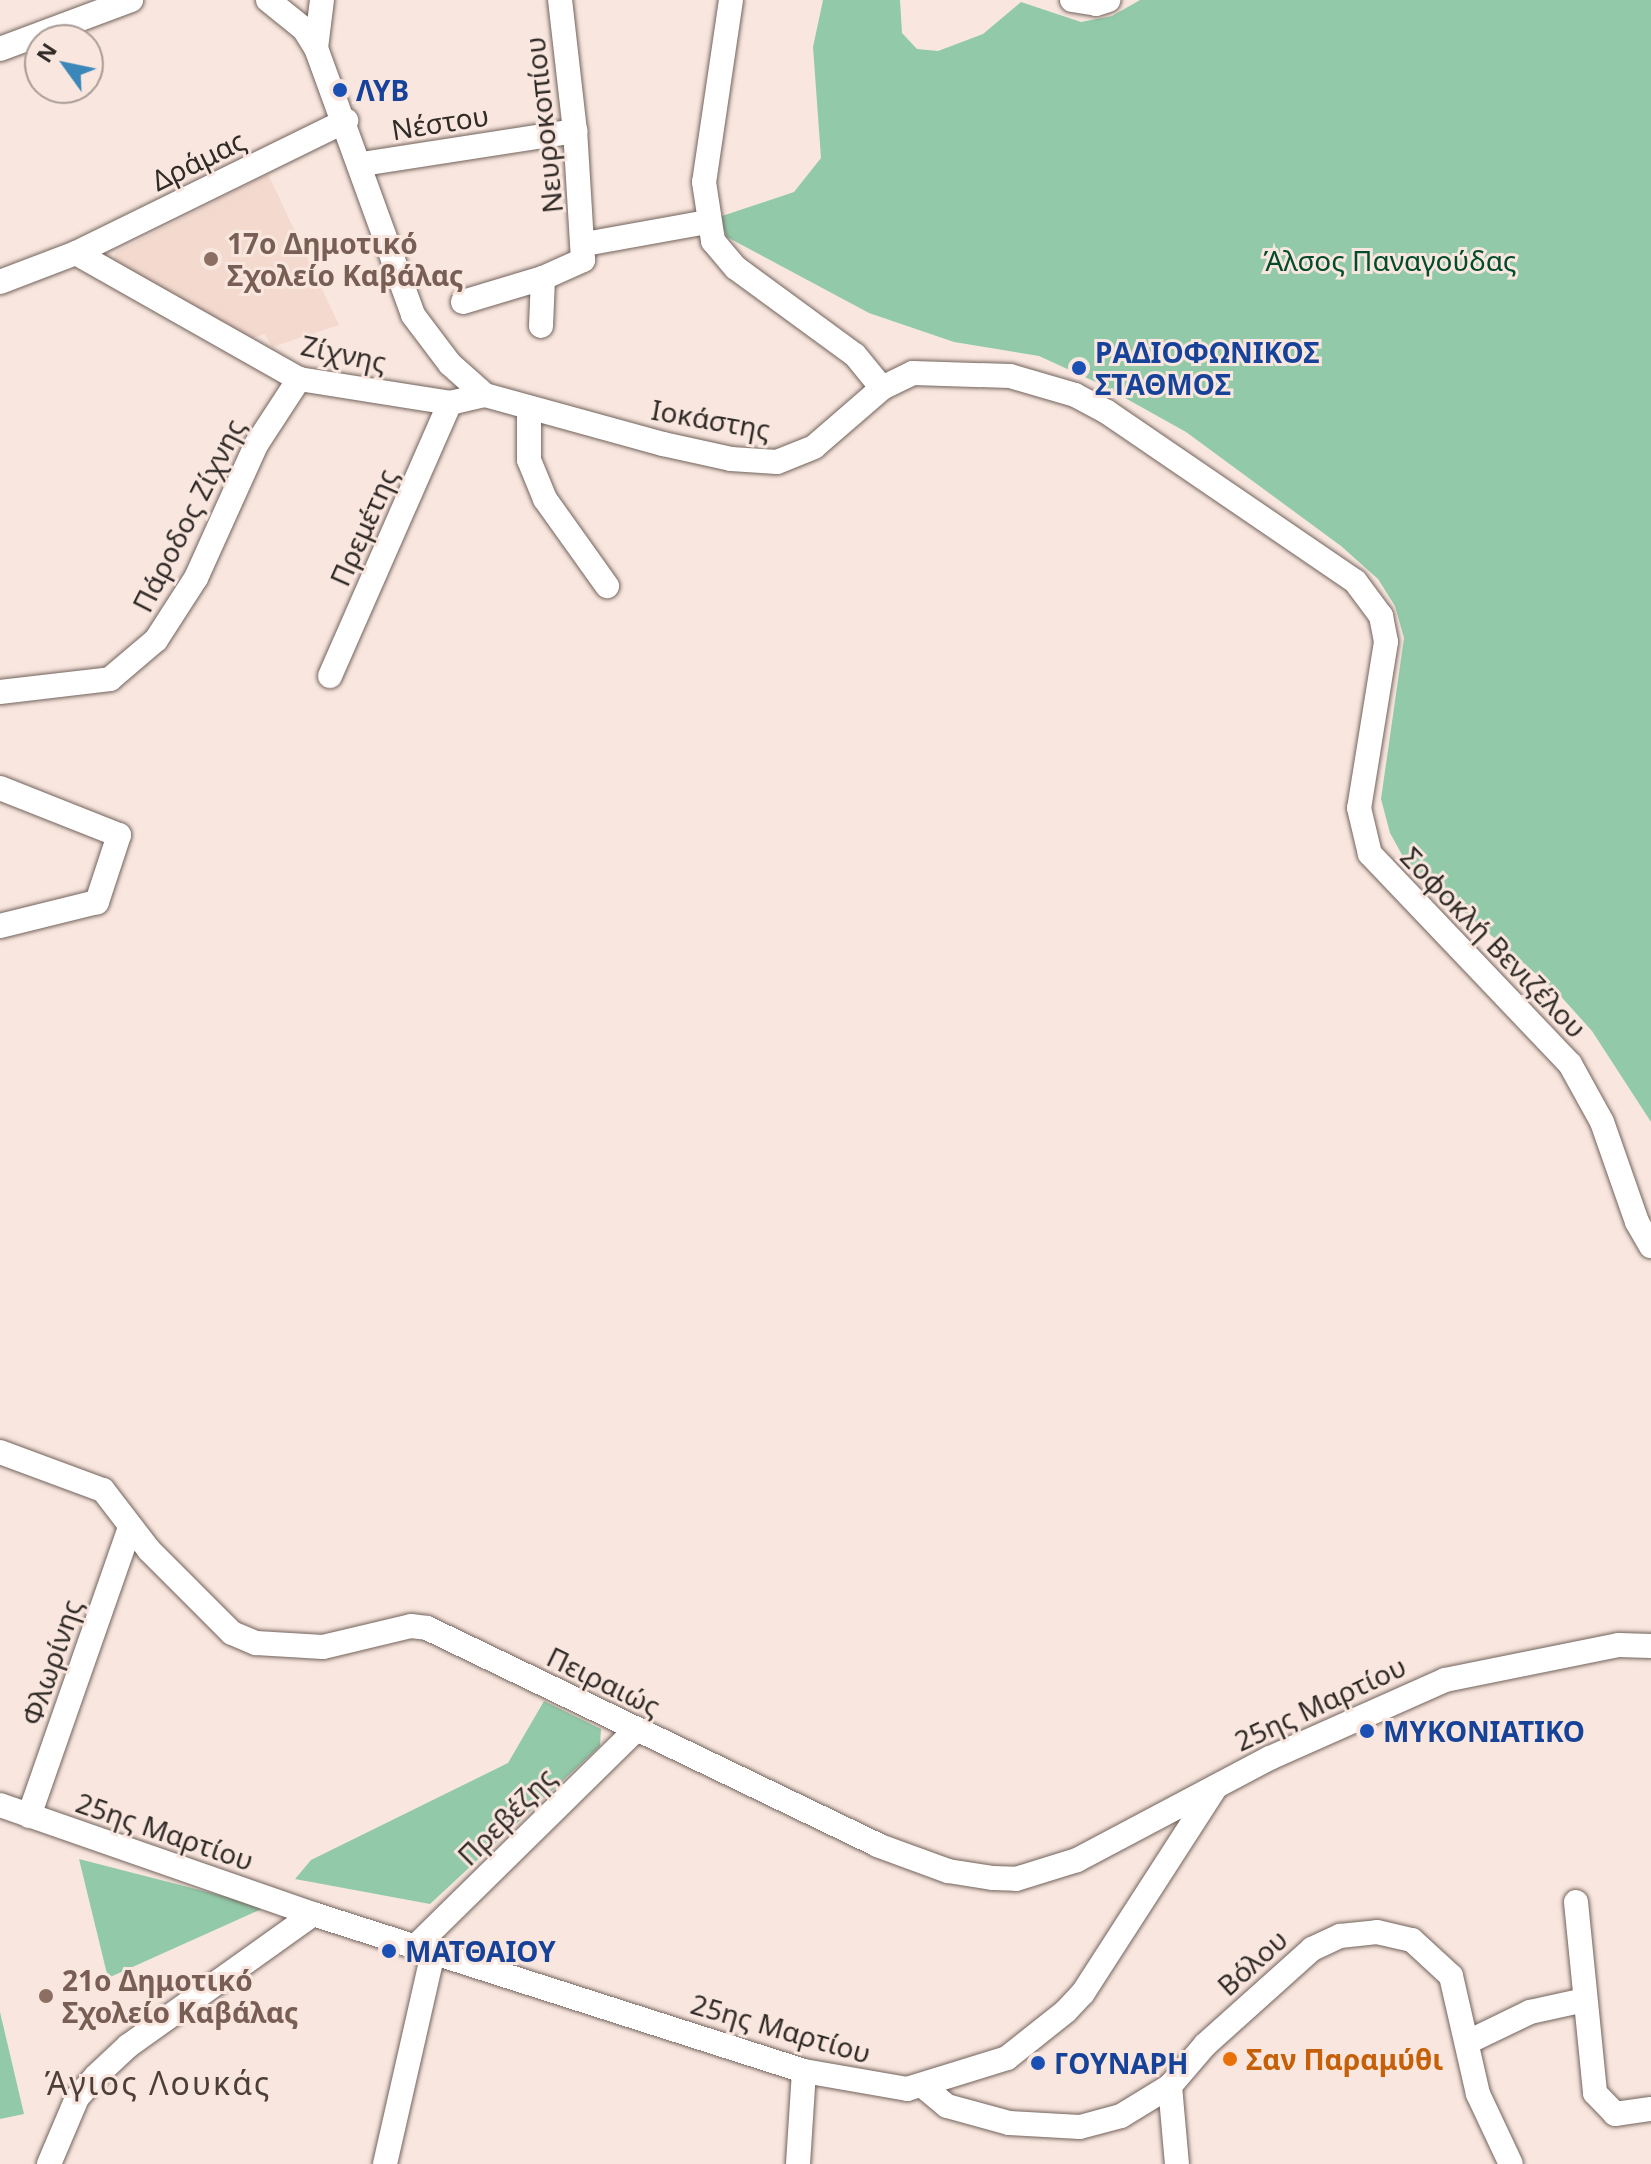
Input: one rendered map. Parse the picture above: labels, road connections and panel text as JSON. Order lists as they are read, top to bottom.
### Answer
{
  "streets": {
    "street": [
      "Νέστου",
      "Νευροκοπίου",
      "Δράμας",
      "Ζίχνης",
      "Ιοκάστης",
      "Πάροδος Ζίχνης",
      "Πρεμέτης",
      "Σοφοκλή Βενιζέλου",
      "Φλωρίνης",
      "Πειραιώς",
      "25ης Μαρτίου",
      "Πρεβέζης",
      "Βόλου"
    ]
  },
  "crossings": [
    ["Νέστου", "Νευροκοπίου"],
    ["Νέστου", "Ιοκάστης"],
    ["Δράμας", "Ζίχνης"],
    ["Δράμας", "Ιοκάστης"],
    ["Ζίχνης", "Ιοκάστης"],
    ["Ζίχνης", "Πάροδος Ζίχνης"],
    ["Ζίχνης", "Πρεμέτης"],
    ["Ιοκάστης", "Σοφοκλή Βενιζέλου"],
    ["Φλωρίνης", "Πειραιώς"],
    ["Φλωρίνης", "25ης Μαρτίου"],
    ["Πειραιώς", "25ης Μαρτίου"],
    ["Πειραιώς", "Πρεβέζης"],
    ["25ης Μαρτίου", "Πρεβέζης"],
    ["25ης Μαρτίου", "Βόλου"]
  ],
  "districts": ["Άγιος Λουκάς"],
  "parks": ["Άλσος Παναγούδας"],
  "places": [
    "ΛΥΒ",
    "17ο Δημοτικό Σχολείο Καβάλας",
    "ΡΑΔΙΟΦΩΝΙΚΟΣ ΣΤΑΘΜΟΣ",
    "ΜΥΚΟΝΙΑΤΙΚΟ",
    "ΜΑΤΘΑΙΟΥ",
    "21ο Δημοτικό Σχολείο Καβάλας",
    "Σαν Παραμύθι",
    "ΓΟΥΝΑΡΗ"
  ],
  "north": "top left"
}
